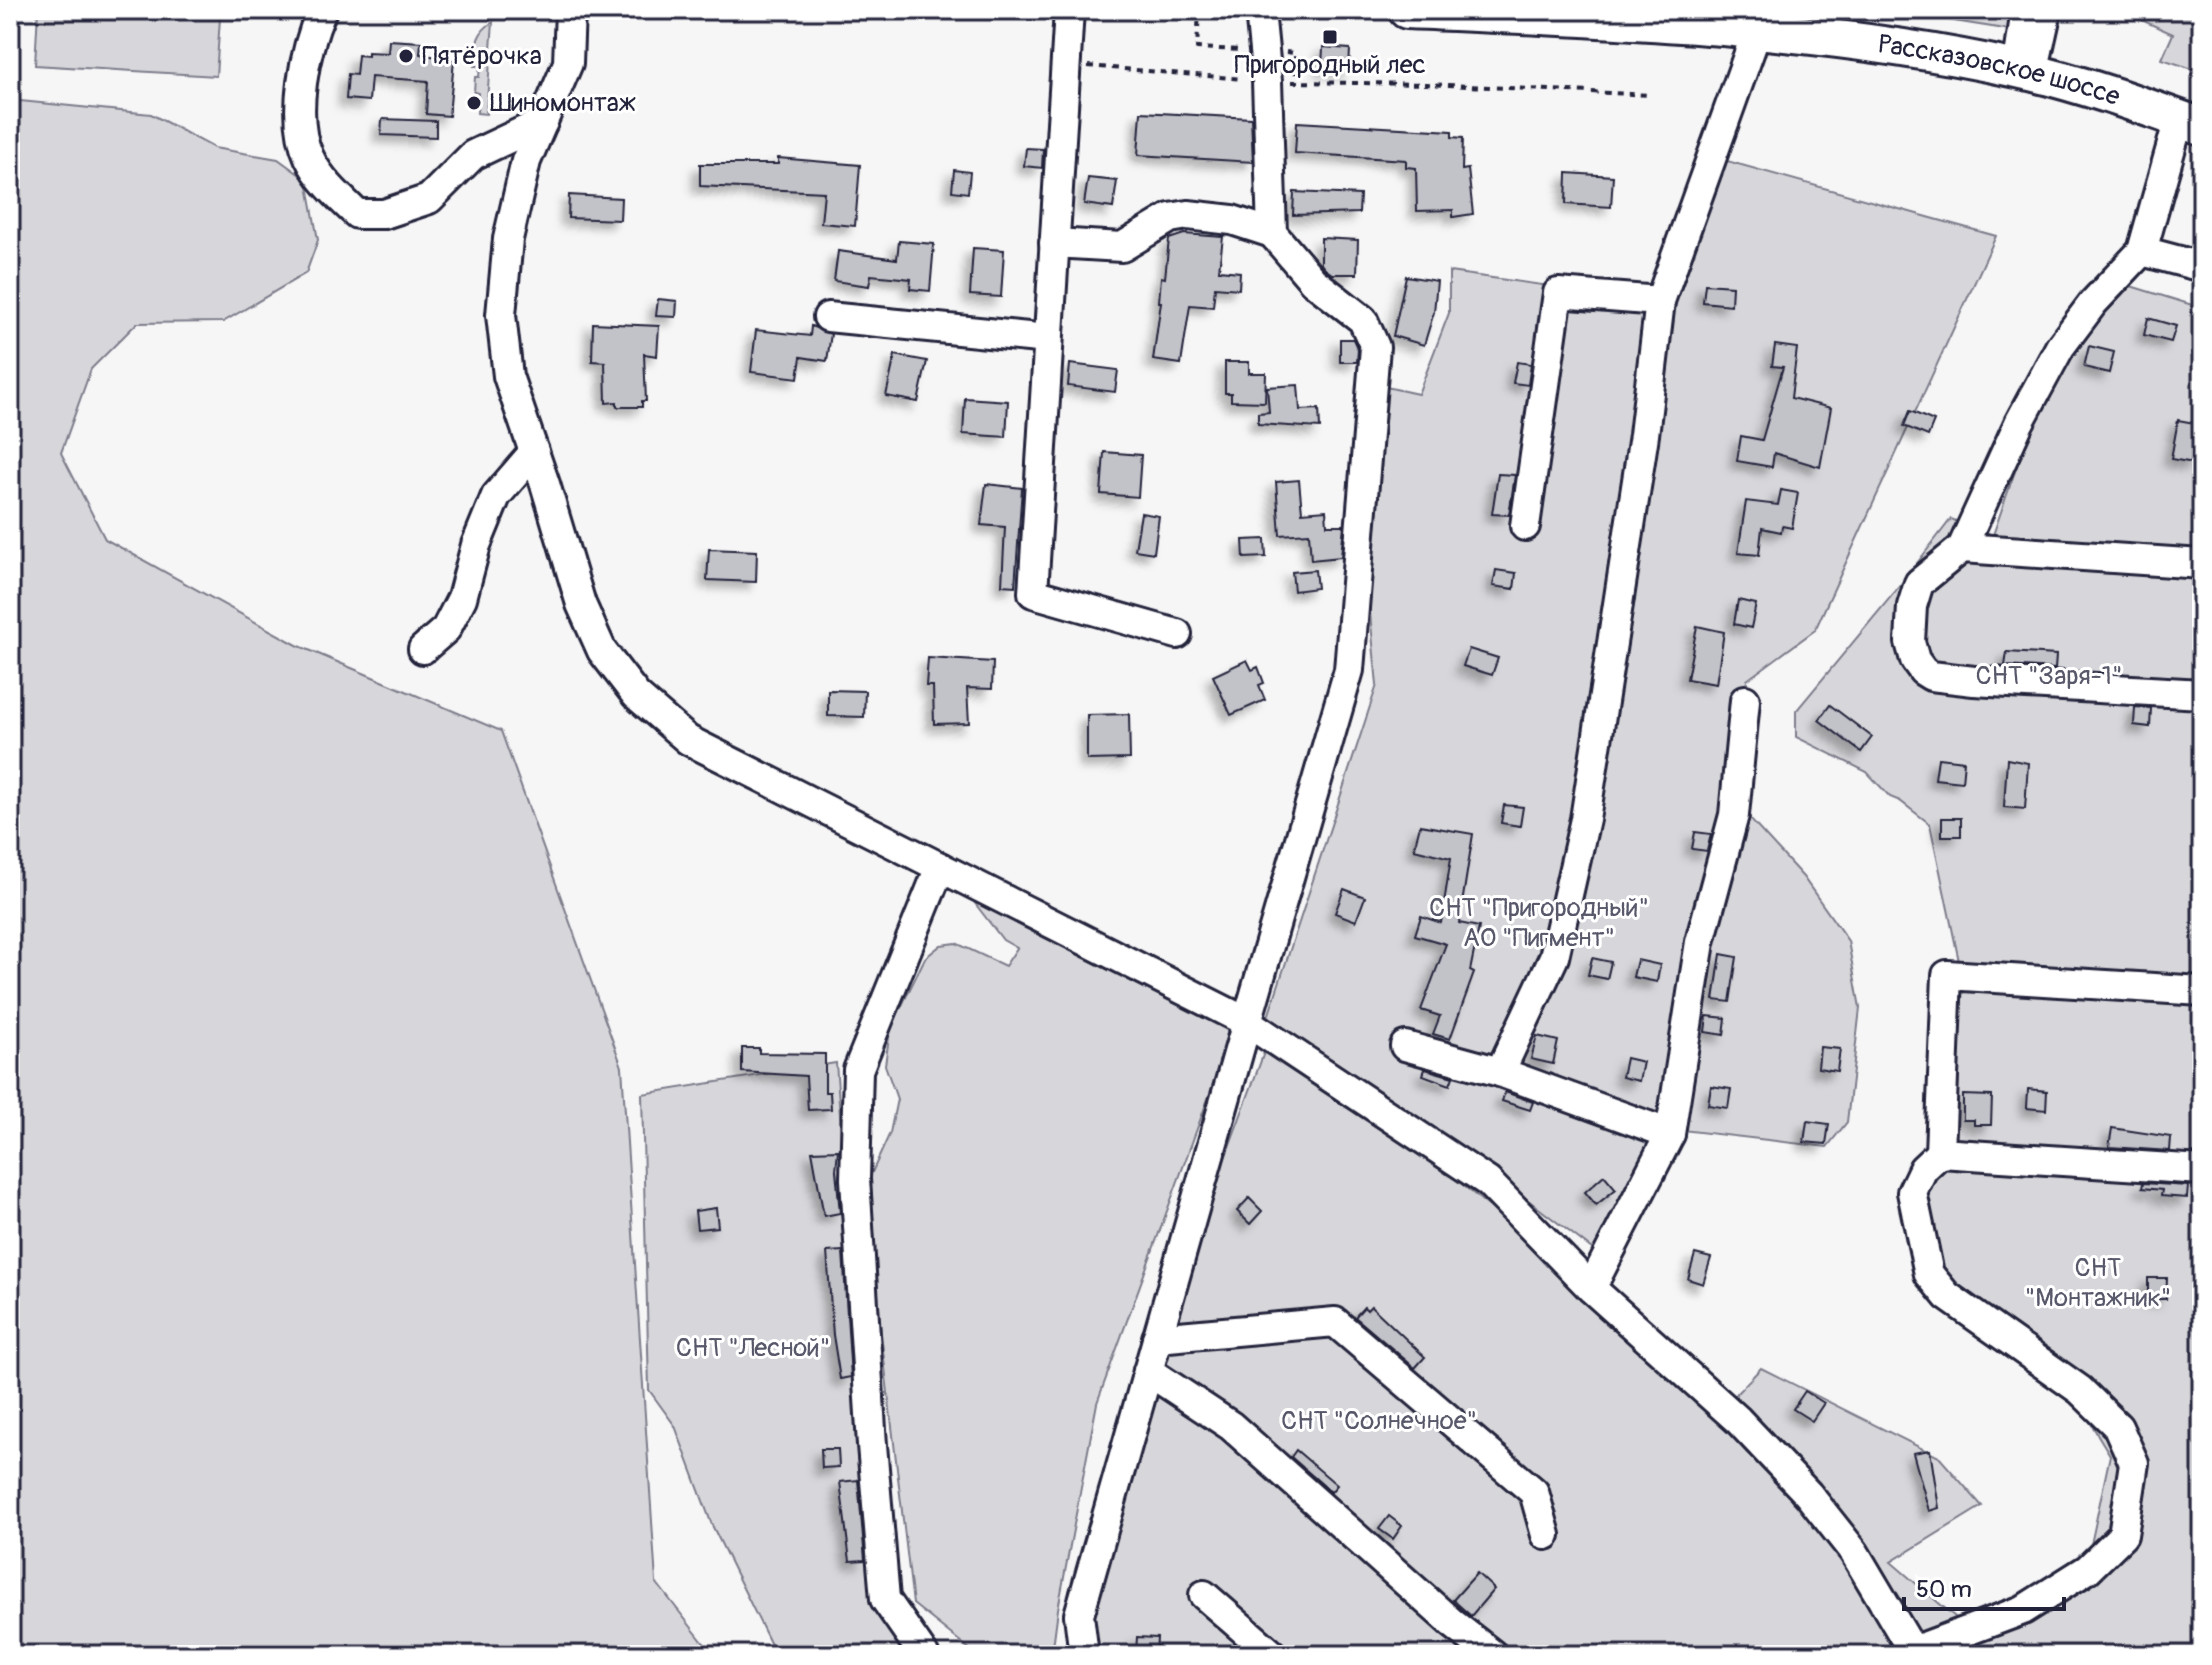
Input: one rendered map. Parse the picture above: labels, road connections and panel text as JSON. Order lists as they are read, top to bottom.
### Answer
{
  "streets": {
    "main road": ["Рассказовское шоссе"]
  },
  "parks": [
    "СНТ \"Заря-1\"",
    "СНТ \"Пригородный\" АО \"Пигмент\"",
    "СНТ \"Монтажник\"",
    "СНТ \"Лесной\"",
    "СНТ \"Солнечное\""
  ],
  "places": {
    "transit": ["Пригородный лес"],
    "other": ["Пятёрочка", "Шиномонтаж"]
  },
  "scale_bar": "50 m"
}
